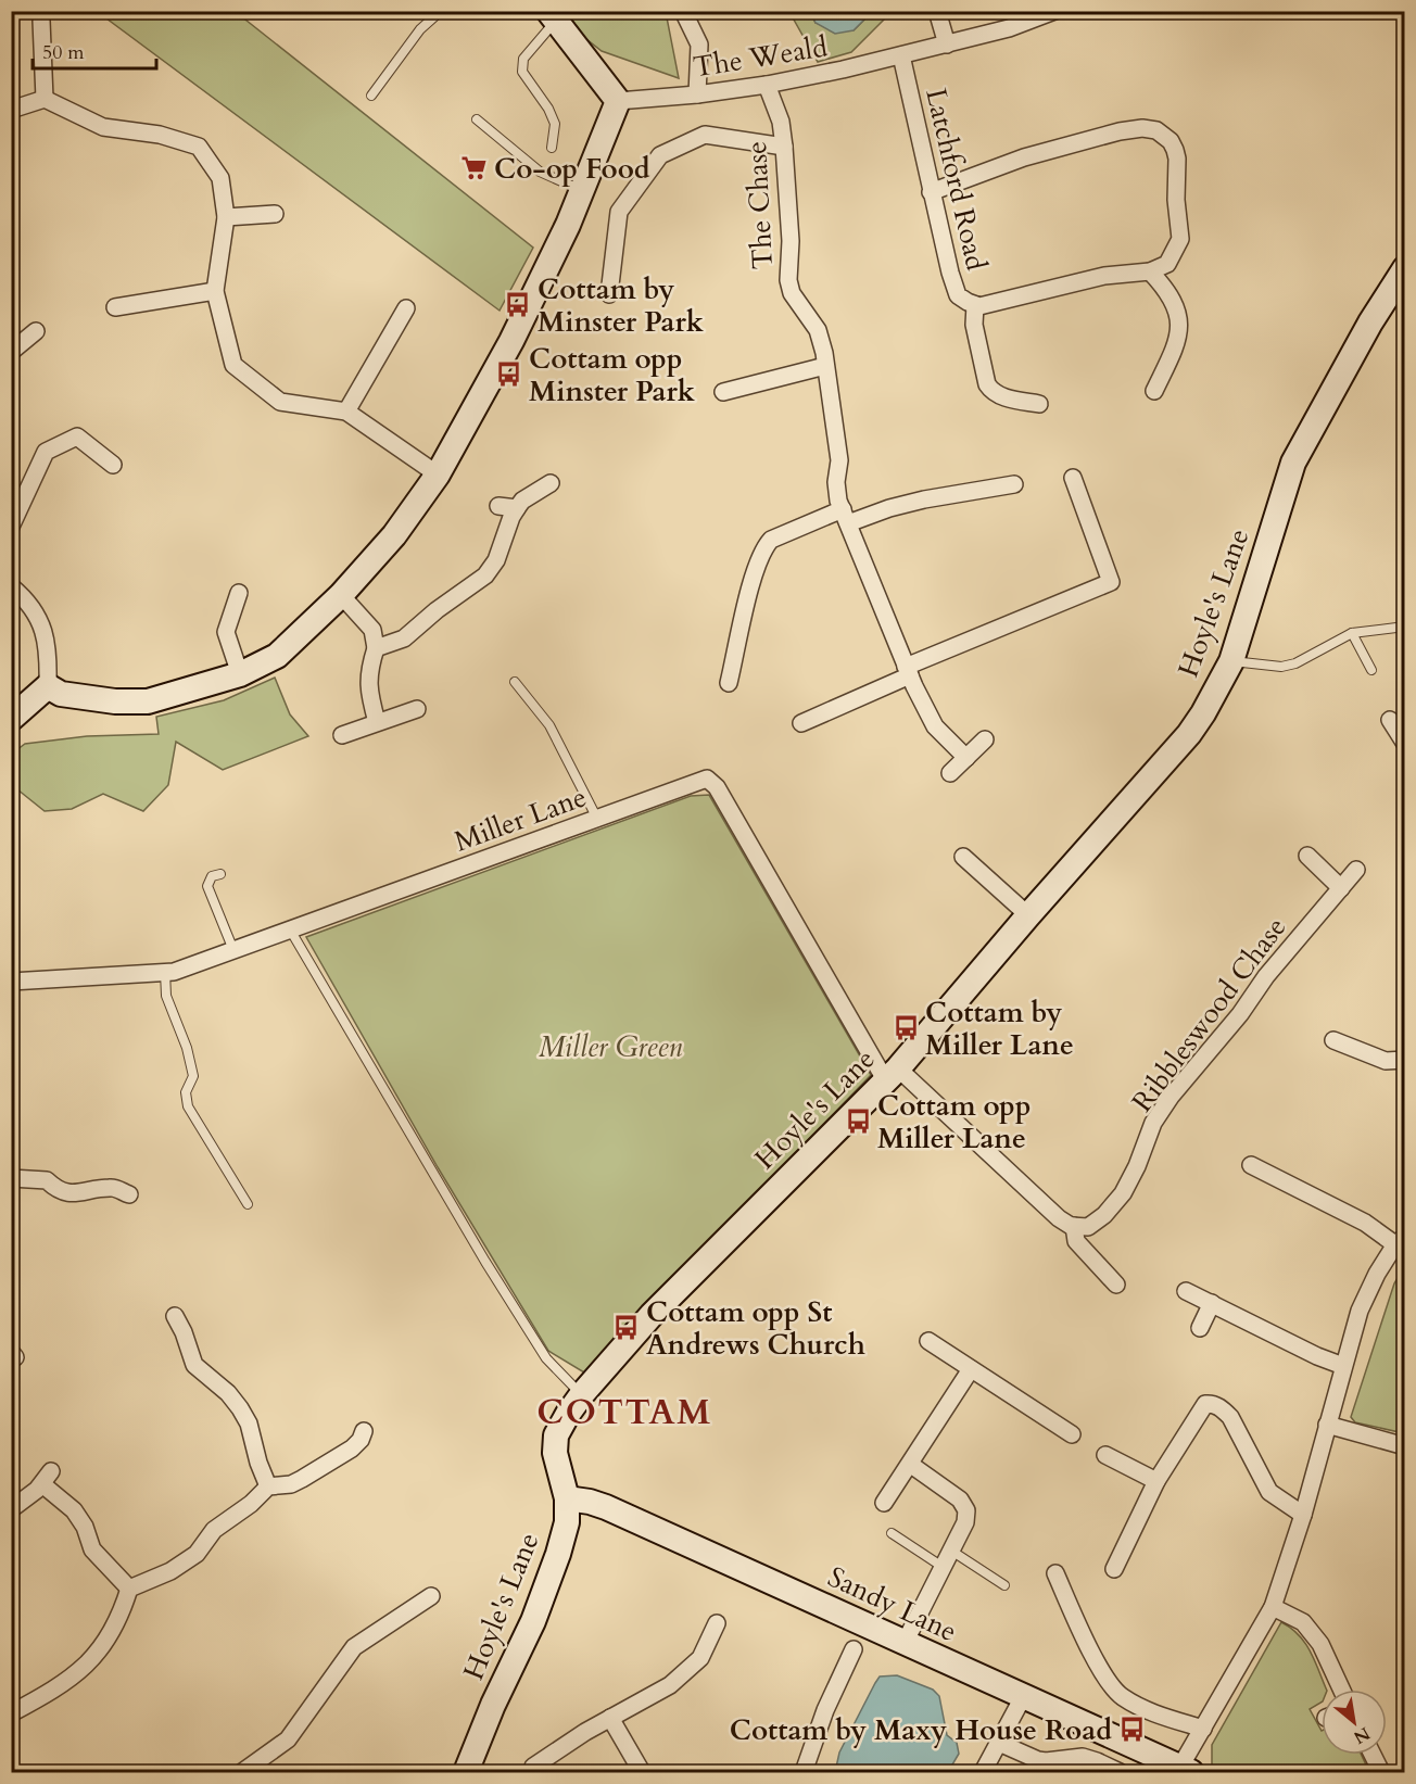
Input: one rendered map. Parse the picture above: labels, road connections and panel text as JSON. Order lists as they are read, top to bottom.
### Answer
{
  "streets": {
    "street": [
      "The Weald",
      "Latchford Road",
      "The Chase",
      "Hoyle's Lane",
      "Miller Lane",
      "Ribbleswood Chase",
      "Sandy Lane"
    ]
  },
  "crossings": [
    ["The Weald", "Latchford Road"],
    ["The Weald", "The Chase"],
    ["Hoyle's Lane", "Miller Lane"],
    ["Hoyle's Lane", "Sandy Lane"]
  ],
  "districts": ["COTTAM"],
  "parks": ["Miller Green"],
  "places": {
    "supermarket": ["Co-op Food"],
    "bus stop": [
      "Cottam by Minster Park",
      "Cottam opp Minster Park",
      "Cottam by Miller Lane",
      "Cottam opp Miller Lane",
      "Cottam opp St Andrews Church",
      "Cottam by Maxy House Road"
    ]
  },
  "scale_bar": "50 m",
  "north": "bottom right"
}
